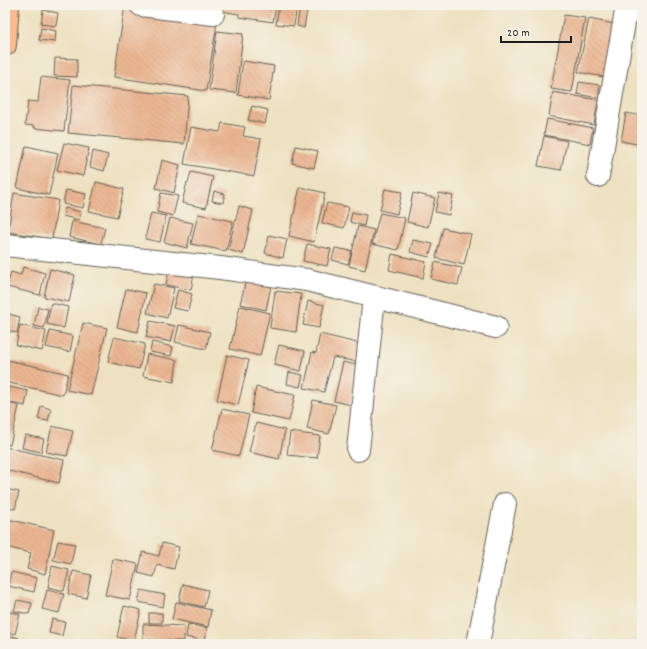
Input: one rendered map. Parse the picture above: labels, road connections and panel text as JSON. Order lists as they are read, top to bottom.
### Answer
{
  "scale_bar": "20 m"
}
